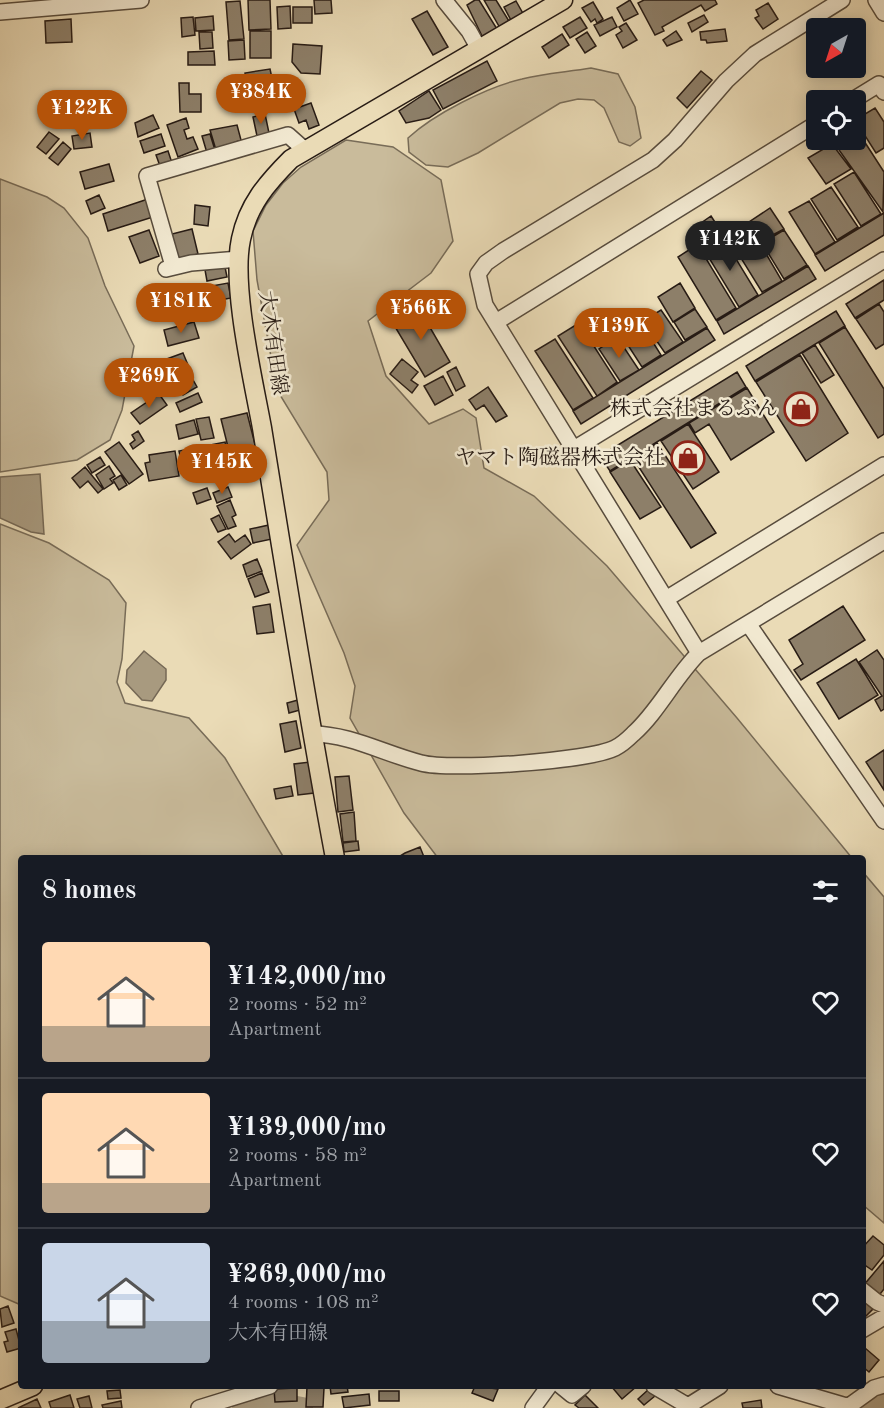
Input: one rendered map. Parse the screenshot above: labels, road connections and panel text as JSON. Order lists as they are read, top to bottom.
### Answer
{
  "streets": {
    "main road": ["大木有田線"]
  },
  "places": {
    "shop": ["株式会社まるぶん", "ヤマト陶磁器株式会社"]
  },
  "north": "bottom left",
  "page": {
    "price": [
      "¥384K",
      "¥122K",
      "¥142K",
      "¥181K",
      "¥566K",
      "¥139K",
      "¥269K",
      "¥145K"
    ],
    "heading": "8 homes",
    "list": [
      {
        "name": "¥142,000/mo",
        "note": "2 rooms · 52 m² · Apartment"
      },
      {
        "name": "¥139,000/mo",
        "note": "2 rooms · 58 m² · Apartment"
      },
      {
        "name": "¥269,000/mo",
        "note": "4 rooms · 108 m² · 大木有田線"
      }
    ]
  }
}
